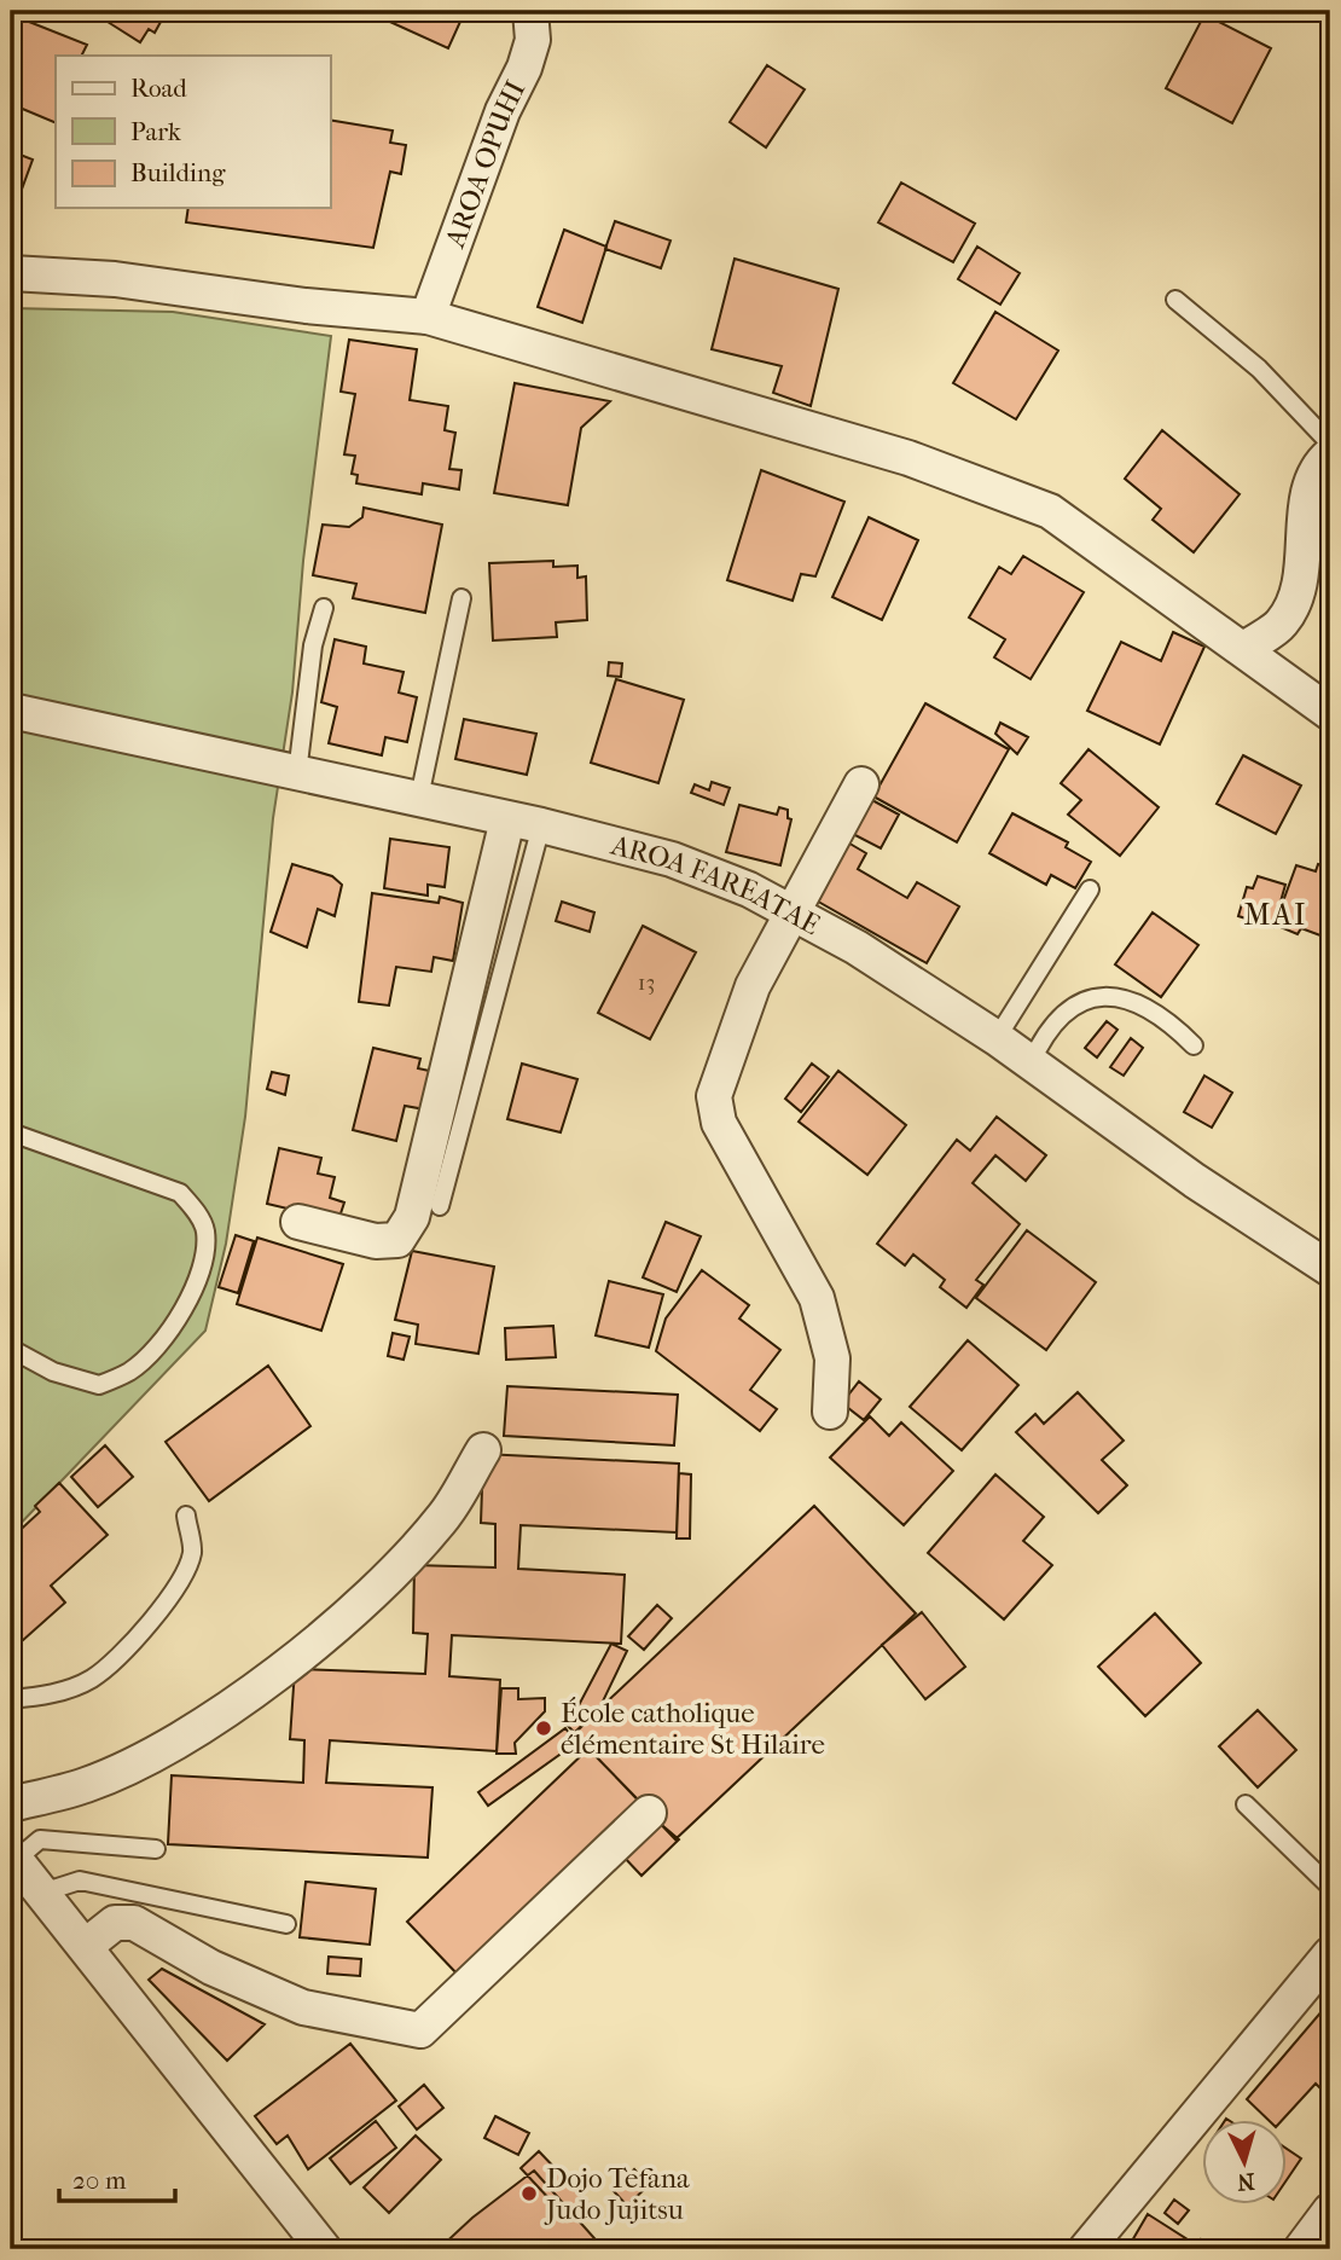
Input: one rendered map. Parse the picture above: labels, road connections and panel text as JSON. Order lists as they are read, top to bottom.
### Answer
{
  "streets": {
    "street": ["AROA OPUHI", "AROA FAREATAE"]
  },
  "districts": ["MAI"],
  "places": ["École catholique élémentaire St Hilaire", "Dojo Tefana Judo Jujitsu"],
  "house_numbers": ["13"],
  "legend": ["Road", "Park", "Building"],
  "scale_bar": "20 m",
  "north": "bottom"
}
